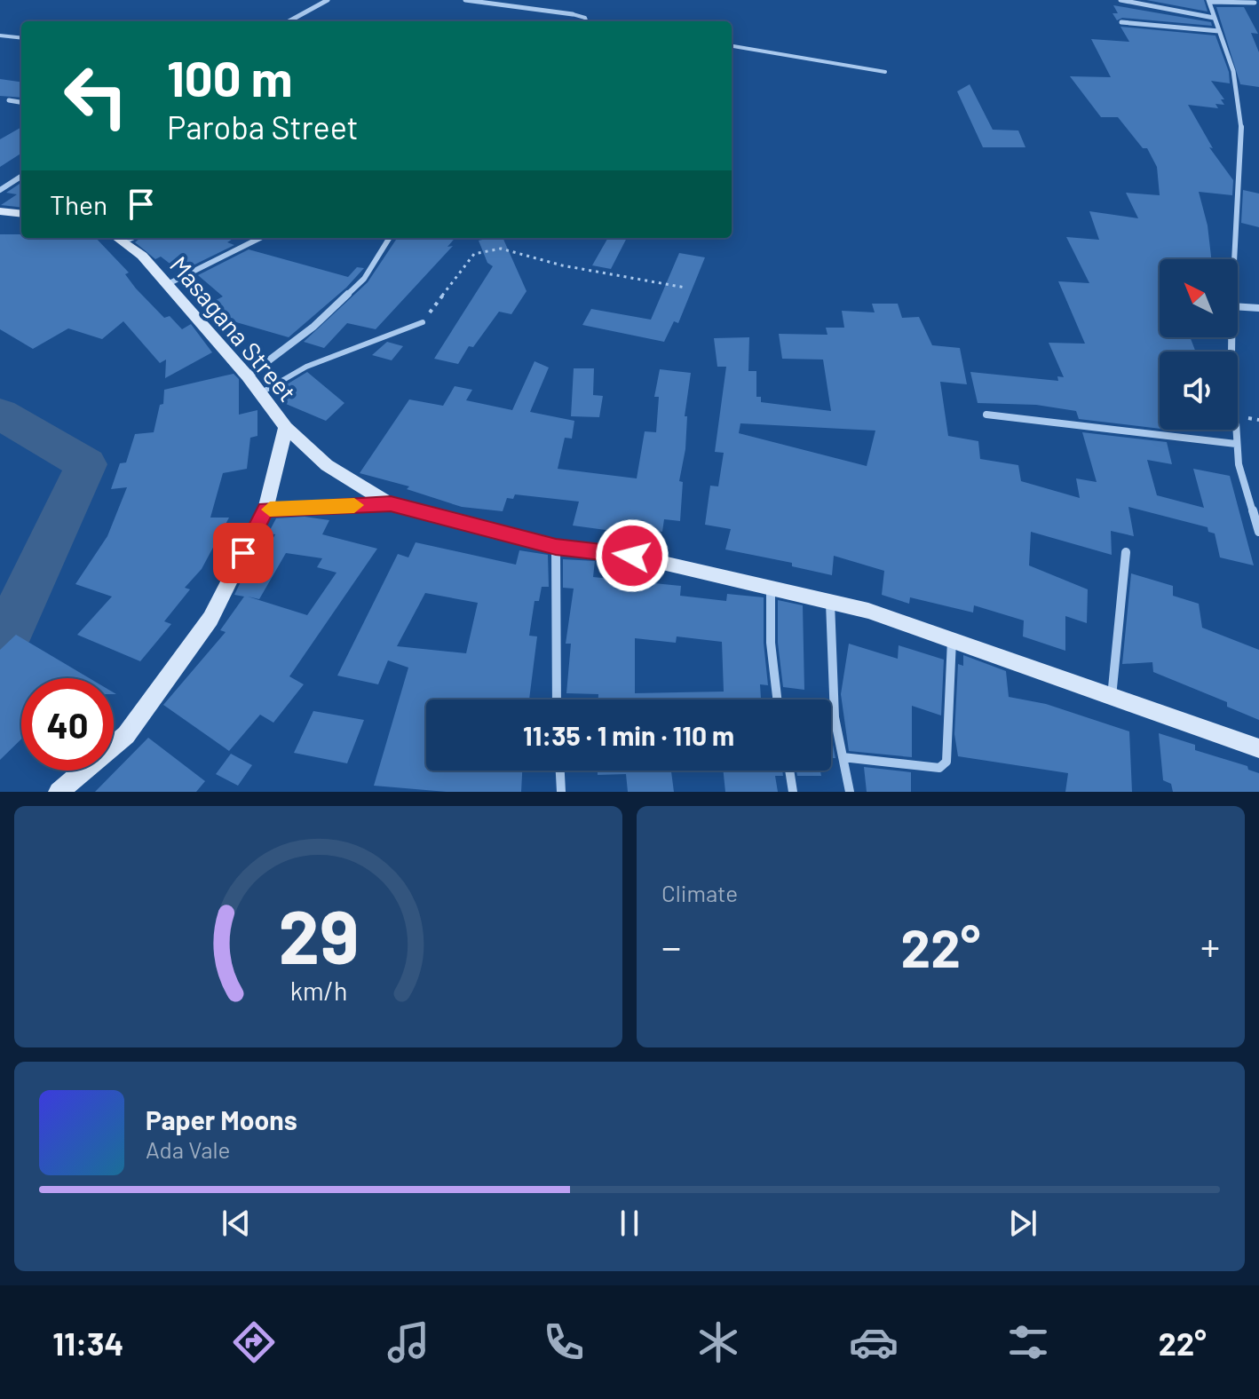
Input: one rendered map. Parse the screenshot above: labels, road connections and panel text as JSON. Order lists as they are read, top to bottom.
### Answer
{
  "streets": {
    "street": ["Masagana Street"]
  },
  "north": "top left",
  "page": {
    "turn": ["100 m", "Paroba Street"],
    "then": "Then",
    "limit": "40",
    "trip": "11:35 · 1 min · 110 m",
    "tile": "Climate",
    "heat": ["−", "22°", "+"],
    "song": ["Paper Moons", "Ada Vale"],
    "tabs": ["11:34", "22°"],
    "gauge": ["29", "km/h"]
  }
}
